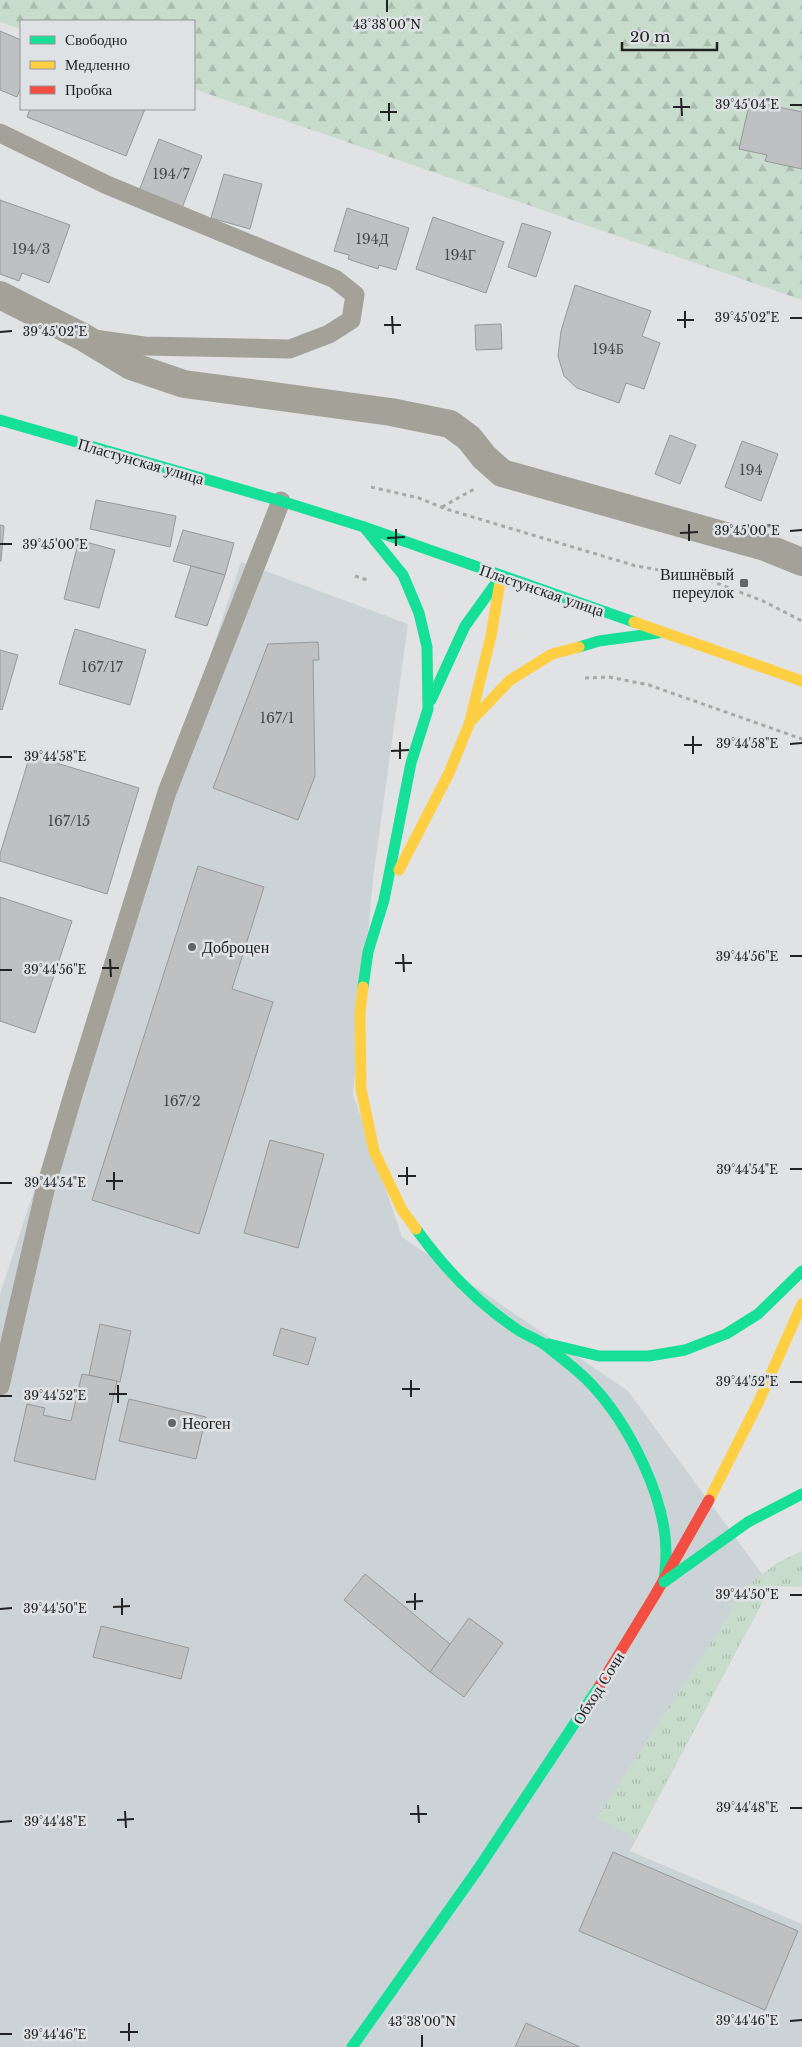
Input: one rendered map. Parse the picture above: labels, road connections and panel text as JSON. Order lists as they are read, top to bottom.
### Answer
{
  "streets": {
    "main road": ["Пластунская улица", "Обход Сочи"]
  },
  "places": {
    "transit": ["Вишнёвый переулок"],
    "other": ["Доброцен", "Неоген"]
  },
  "house_numbers": [
    "194/7",
    "194Д",
    "194/3",
    "194Г",
    "194Б",
    "194",
    "167/17",
    "167/1",
    "167/15",
    "167/2"
  ],
  "legend": ["Свободно", "Медленно", "Пробка"],
  "scale_bar": "20 m",
  "coordinates": [
    "43°38'00\"N",
    "39°45'04\"E",
    "39°45'02\"E",
    "39°45'00\"E",
    "39°44'58\"E",
    "39°44'56\"E",
    "39°44'54\"E",
    "39°44'52\"E",
    "39°44'50\"E",
    "39°44'48\"E",
    "39°44'46\"E"
  ]
}
